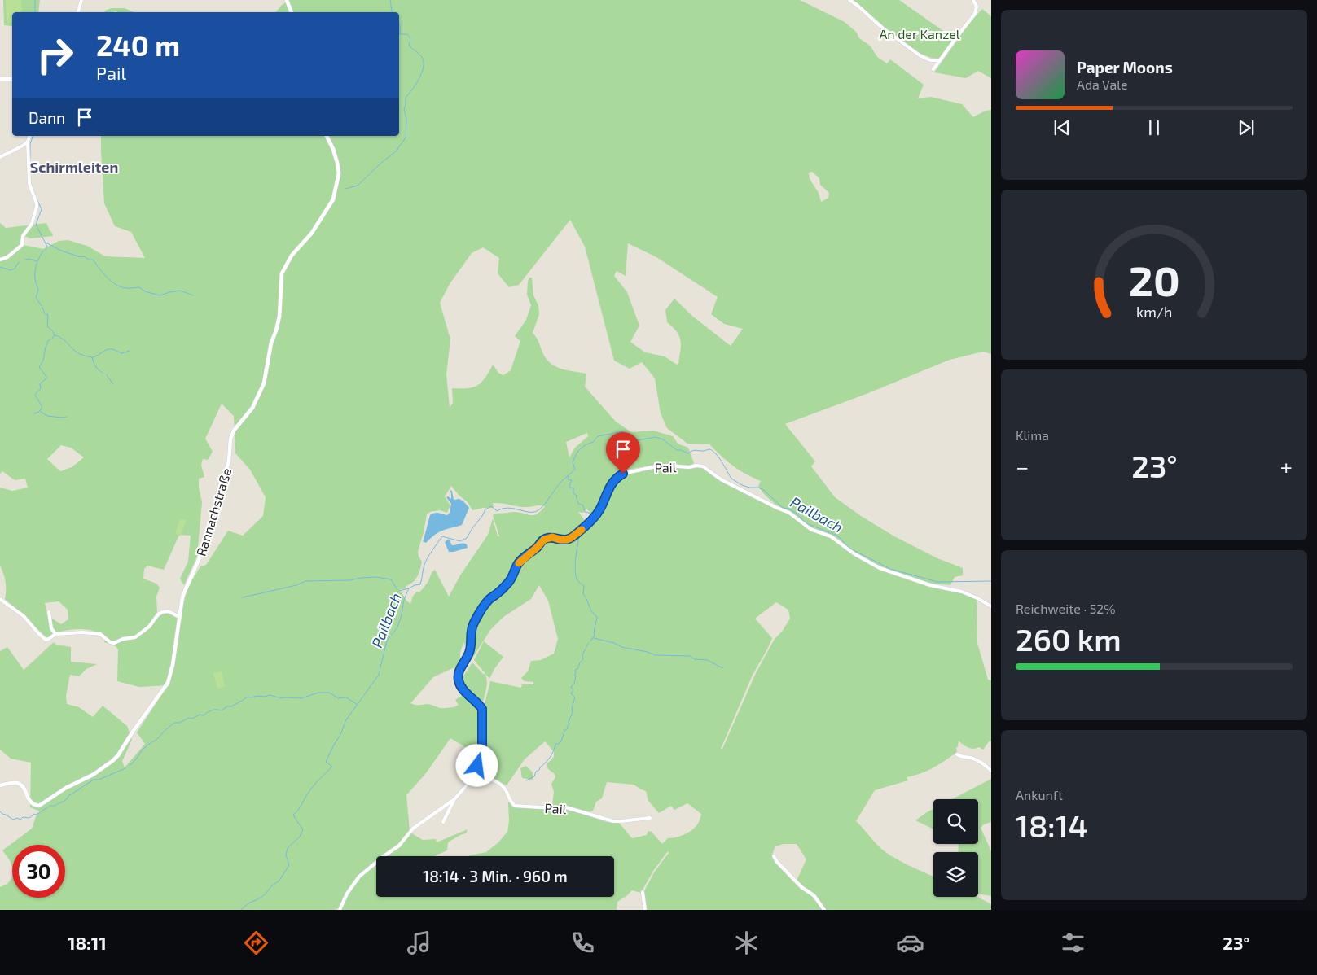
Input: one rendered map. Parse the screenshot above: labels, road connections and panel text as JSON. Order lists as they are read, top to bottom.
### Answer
{
  "streets": {
    "street": ["Pail", "Rannachstraße"]
  },
  "districts": ["Schirmleiten"],
  "water": ["Pailbach"],
  "parks": ["An der Kanzel"],
  "page": {
    "turn": ["240 m", "Pail"],
    "song": ["Paper Moons", "Ada Vale"],
    "then": "Dann",
    "tile": [
      "Klima",
      ["Reichweite · 52%", "260 km"],
      ["Ankunft", "18:14"]
    ],
    "heat": ["−", "23°", "+"],
    "limit": "30",
    "trip": "18:14 · 3 Min. · 960 m",
    "tabs": ["18:11", "23°"],
    "gauge": ["20", "km/h"]
  }
}
